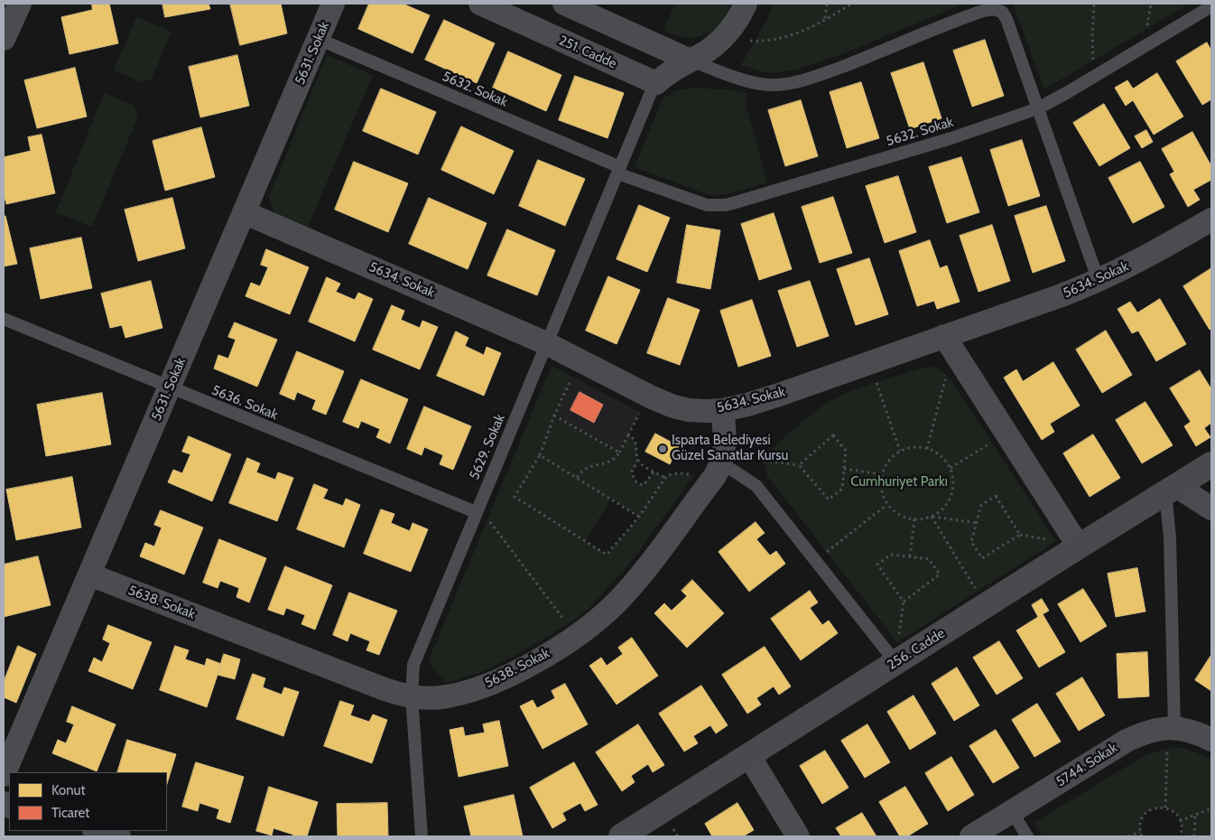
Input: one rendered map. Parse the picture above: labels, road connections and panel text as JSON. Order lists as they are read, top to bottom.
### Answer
{
  "streets": {
    "street": [
      "251. Cadde",
      "5631. Sokak",
      "5634. Sokak",
      "5638. Sokak",
      "256. Cadde",
      "5744. Sokak"
    ],
    "lane": ["5632. Sokak", "5636. Sokak", "5629. Sokak"]
  },
  "crossings": [
    ["251. Cadde", "5629. Sokak"],
    ["5631. Sokak", "5632. Sokak"],
    ["5631. Sokak", "5634. Sokak"],
    ["5631. Sokak", "5636. Sokak"],
    ["5631. Sokak", "5638. Sokak"],
    ["5632. Sokak", "5629. Sokak"],
    ["5634. Sokak", "5629. Sokak"],
    ["5634. Sokak", "5638. Sokak"],
    ["5636. Sokak", "5629. Sokak"],
    ["5629. Sokak", "5638. Sokak"]
  ],
  "parks": ["Cumhuriyet Parkı"],
  "places": ["Isparta Belediyesi Güzel Sanatlar Kursu"],
  "legend": ["Konut", "Ticaret"]
}
